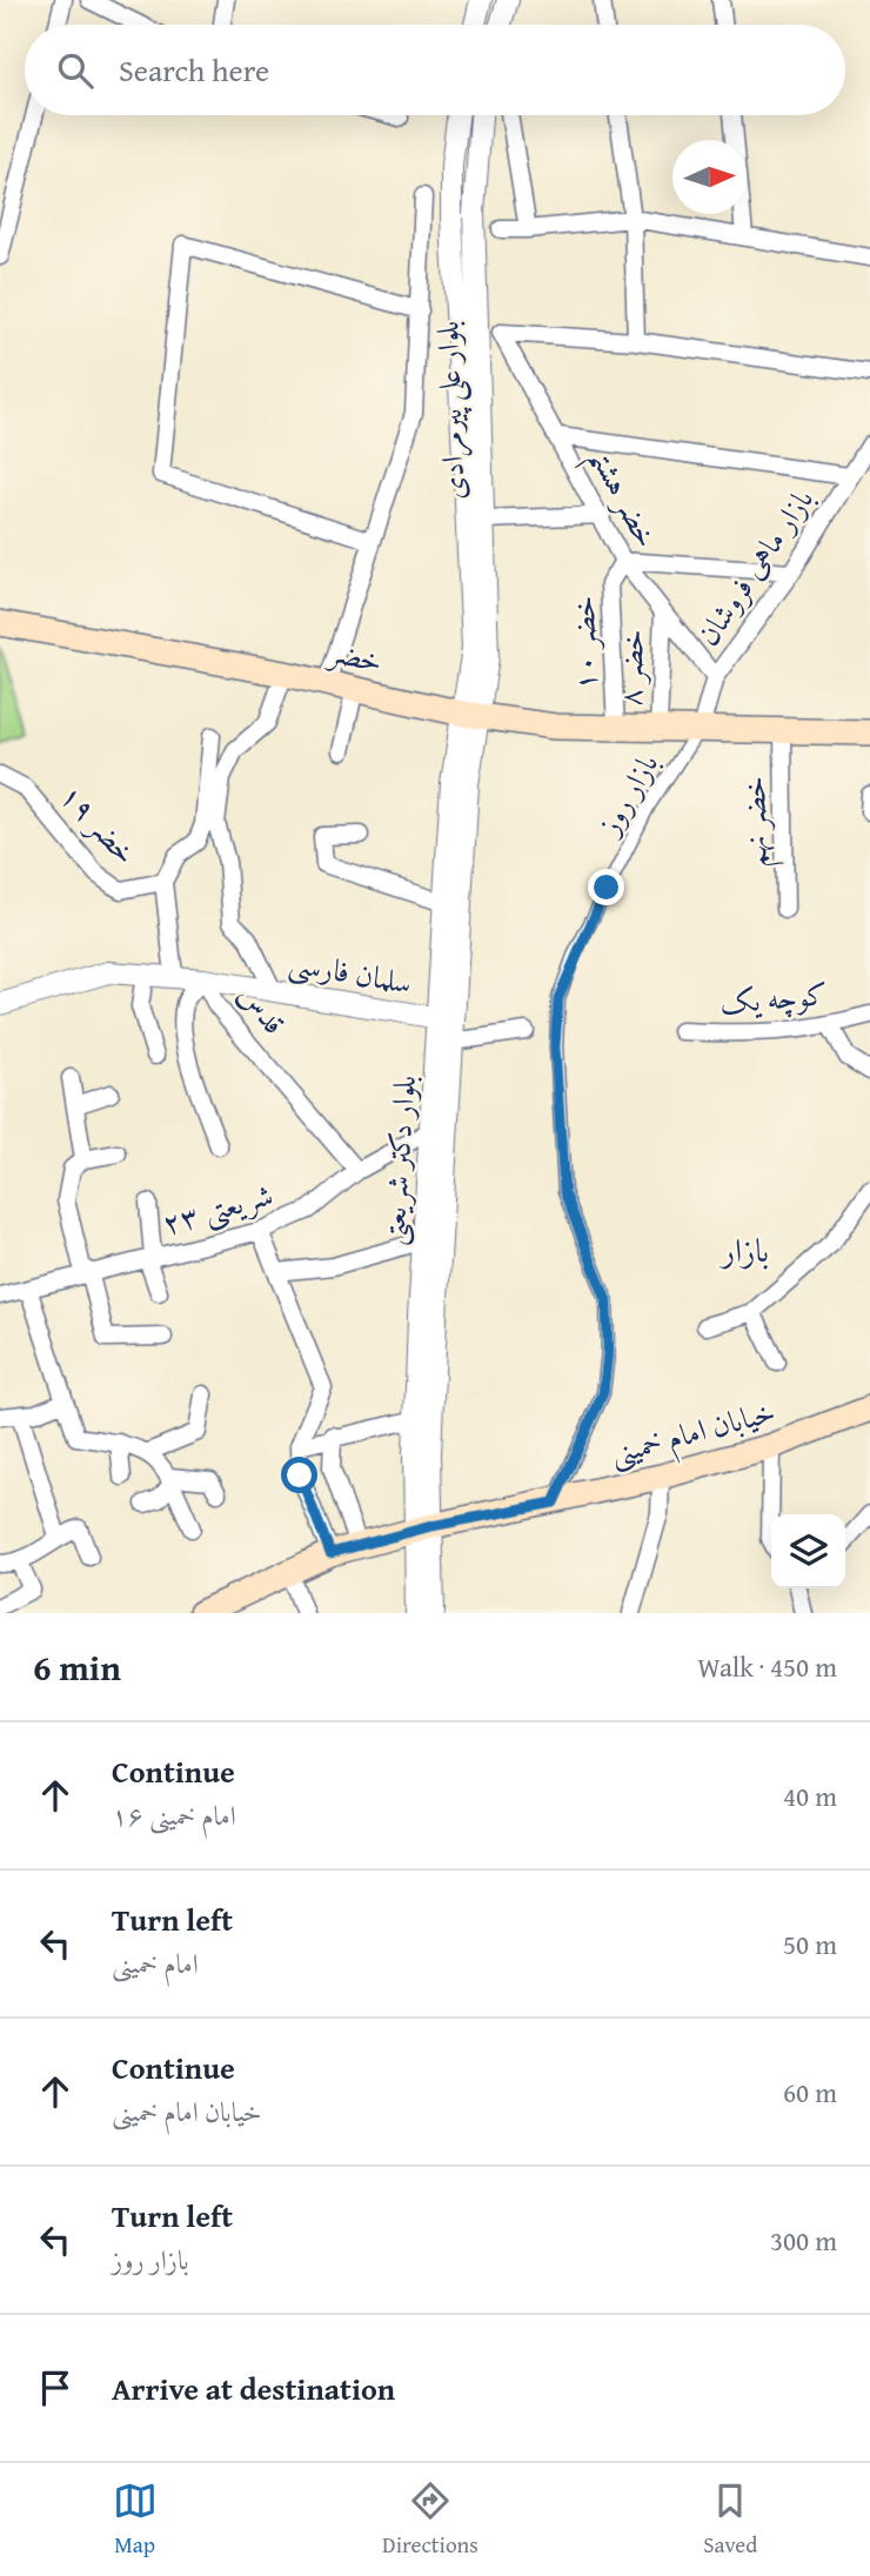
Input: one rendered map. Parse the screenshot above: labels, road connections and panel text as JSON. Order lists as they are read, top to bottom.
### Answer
{
  "streets": {
    "main road": ["خضر", "خیابان امام خمینی"],
    "street": [
      "بلوار علی پیرمرادی",
      "خضر هشتم",
      "بازار ماهی فروشان",
      "خضر ۱۰",
      "خضر ۸",
      "بازار روز",
      "خضر نهم",
      "خضر ۱۹",
      "سلمان فارسی",
      "کوچه یک",
      "قدس",
      "بلوار دکتر شریعتی",
      "شریعتی ۲۳"
    ]
  },
  "crossings": [
    ["بلوار علی پیرمرادی", "خضر"],
    ["بلوار علی پیرمرادی", "بلوار دکتر شریعتی"],
    ["خضر هشتم", "بازار ماهی فروشان"],
    ["خضر هشتم", "خضر ۱۰"],
    ["خضر هشتم", "خضر ۸"],
    ["بازار ماهی فروشان", "خضر"],
    ["بازار ماهی فروشان", "بازار روز"],
    ["خضر ۱۰", "خضر"],
    ["خضر", "خضر ۸"],
    ["خضر", "بازار روز"],
    ["خضر", "خضر نهم"],
    ["خضر", "بلوار دکتر شریعتی"],
    ["بازار روز", "خیابان امام خمینی"],
    ["سلمان فارسی", "قدس"],
    ["سلمان فارسی", "بلوار دکتر شریعتی"],
    ["قدس", "شریعتی ۲۳"],
    ["بلوار دکتر شریعتی", "شریعتی ۲۳"],
    ["بلوار دکتر شریعتی", "خیابان امام خمینی"]
  ],
  "districts": ["بازار"],
  "north": "right",
  "page": {
    "search": "Search here",
    "heading": ["6 min", "Walk · 450 m"],
    "list": [
      ["Continue", "امام خمینی ۱۶", "40 m"],
      ["Turn left", "امام خمینی", "50 m"],
      ["Continue", "خیابان امام خمینی", "60 m"],
      ["Turn left", "بازار روز", "300 m"],
      "Arrive at destination"
    ],
    "nav": ["Map", "Directions", "Saved"]
  }
}
